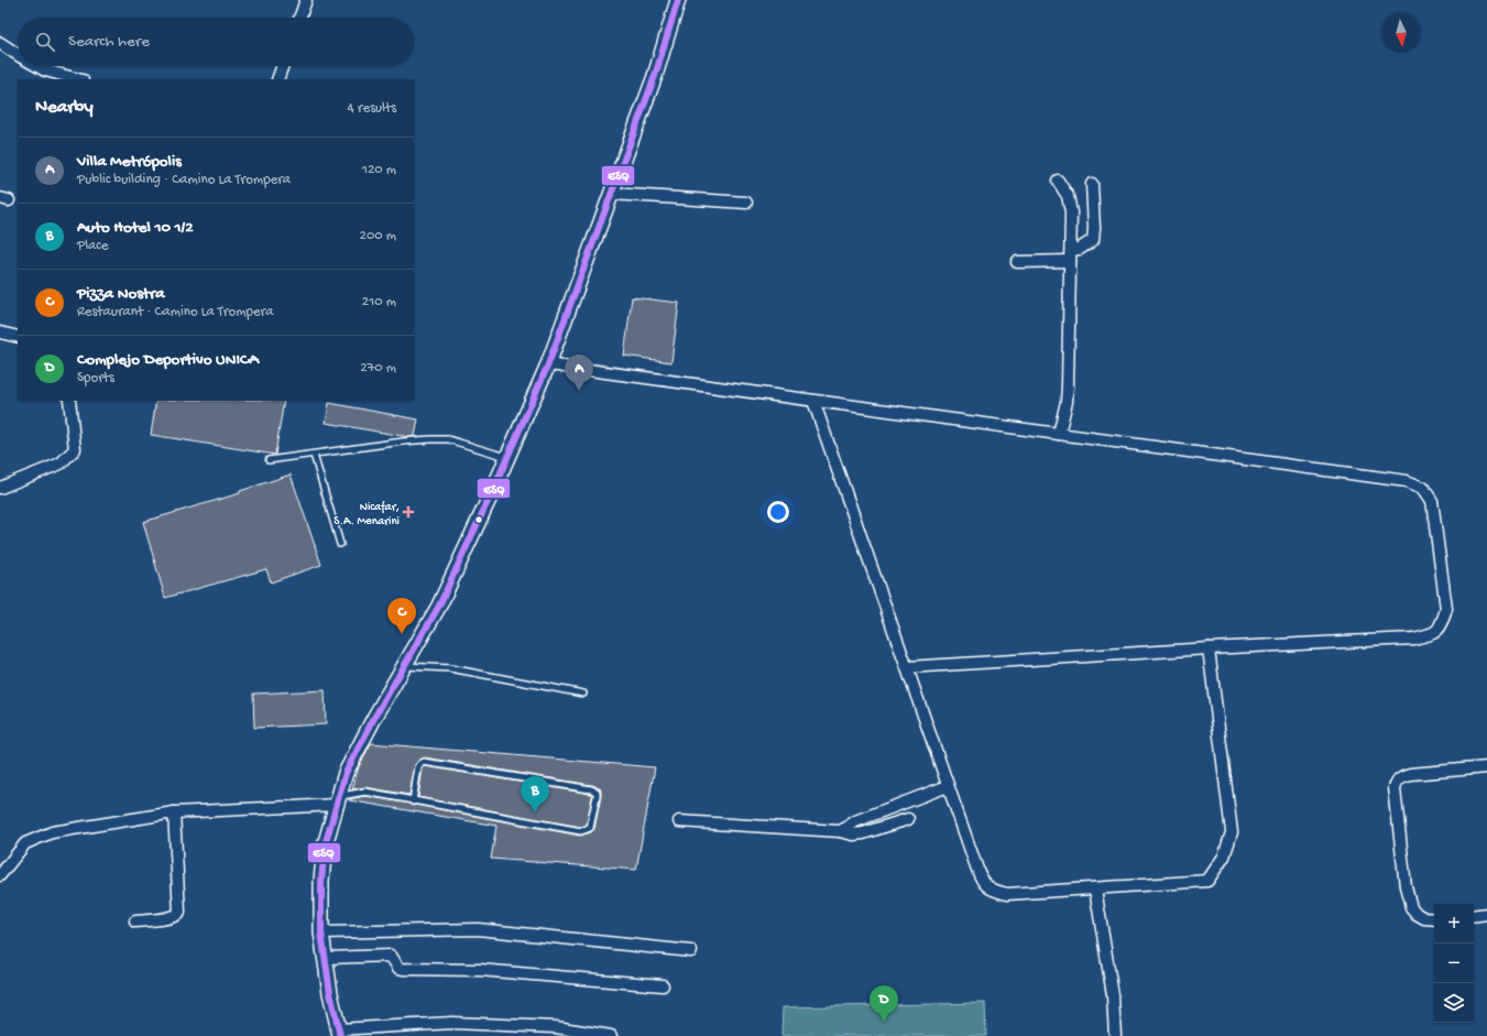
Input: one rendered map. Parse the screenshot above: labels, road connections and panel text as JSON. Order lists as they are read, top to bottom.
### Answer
{
  "places": {
    "health": ["Nicafar, S.A. Menarini"]
  },
  "lines": ["transit line ESQ"],
  "north": "bottom",
  "page": {
    "search": "Search here",
    "heading": ["Nearby", "4 results"],
    "list": [
      {
        "mark": "A",
        "name": "Villa Metrópolis",
        "note": "Public building · Camino La Trompera",
        "value": "120 m"
      },
      {
        "mark": "B",
        "name": "Auto Hotel 10 1/2",
        "note": "Place",
        "value": "200 m"
      },
      {
        "mark": "C",
        "name": "Pizza Nostra",
        "note": "Restaurant · Camino La Trompera",
        "value": "210 m"
      },
      {
        "mark": "D",
        "name": "Complejo Deportivo UNICA",
        "note": "Sports",
        "value": "270 m"
      }
    ],
    "pins": [
      "A",
      "C",
      "B",
      "D"
    ],
    "map_buttons": ["+", "−"]
  }
}
